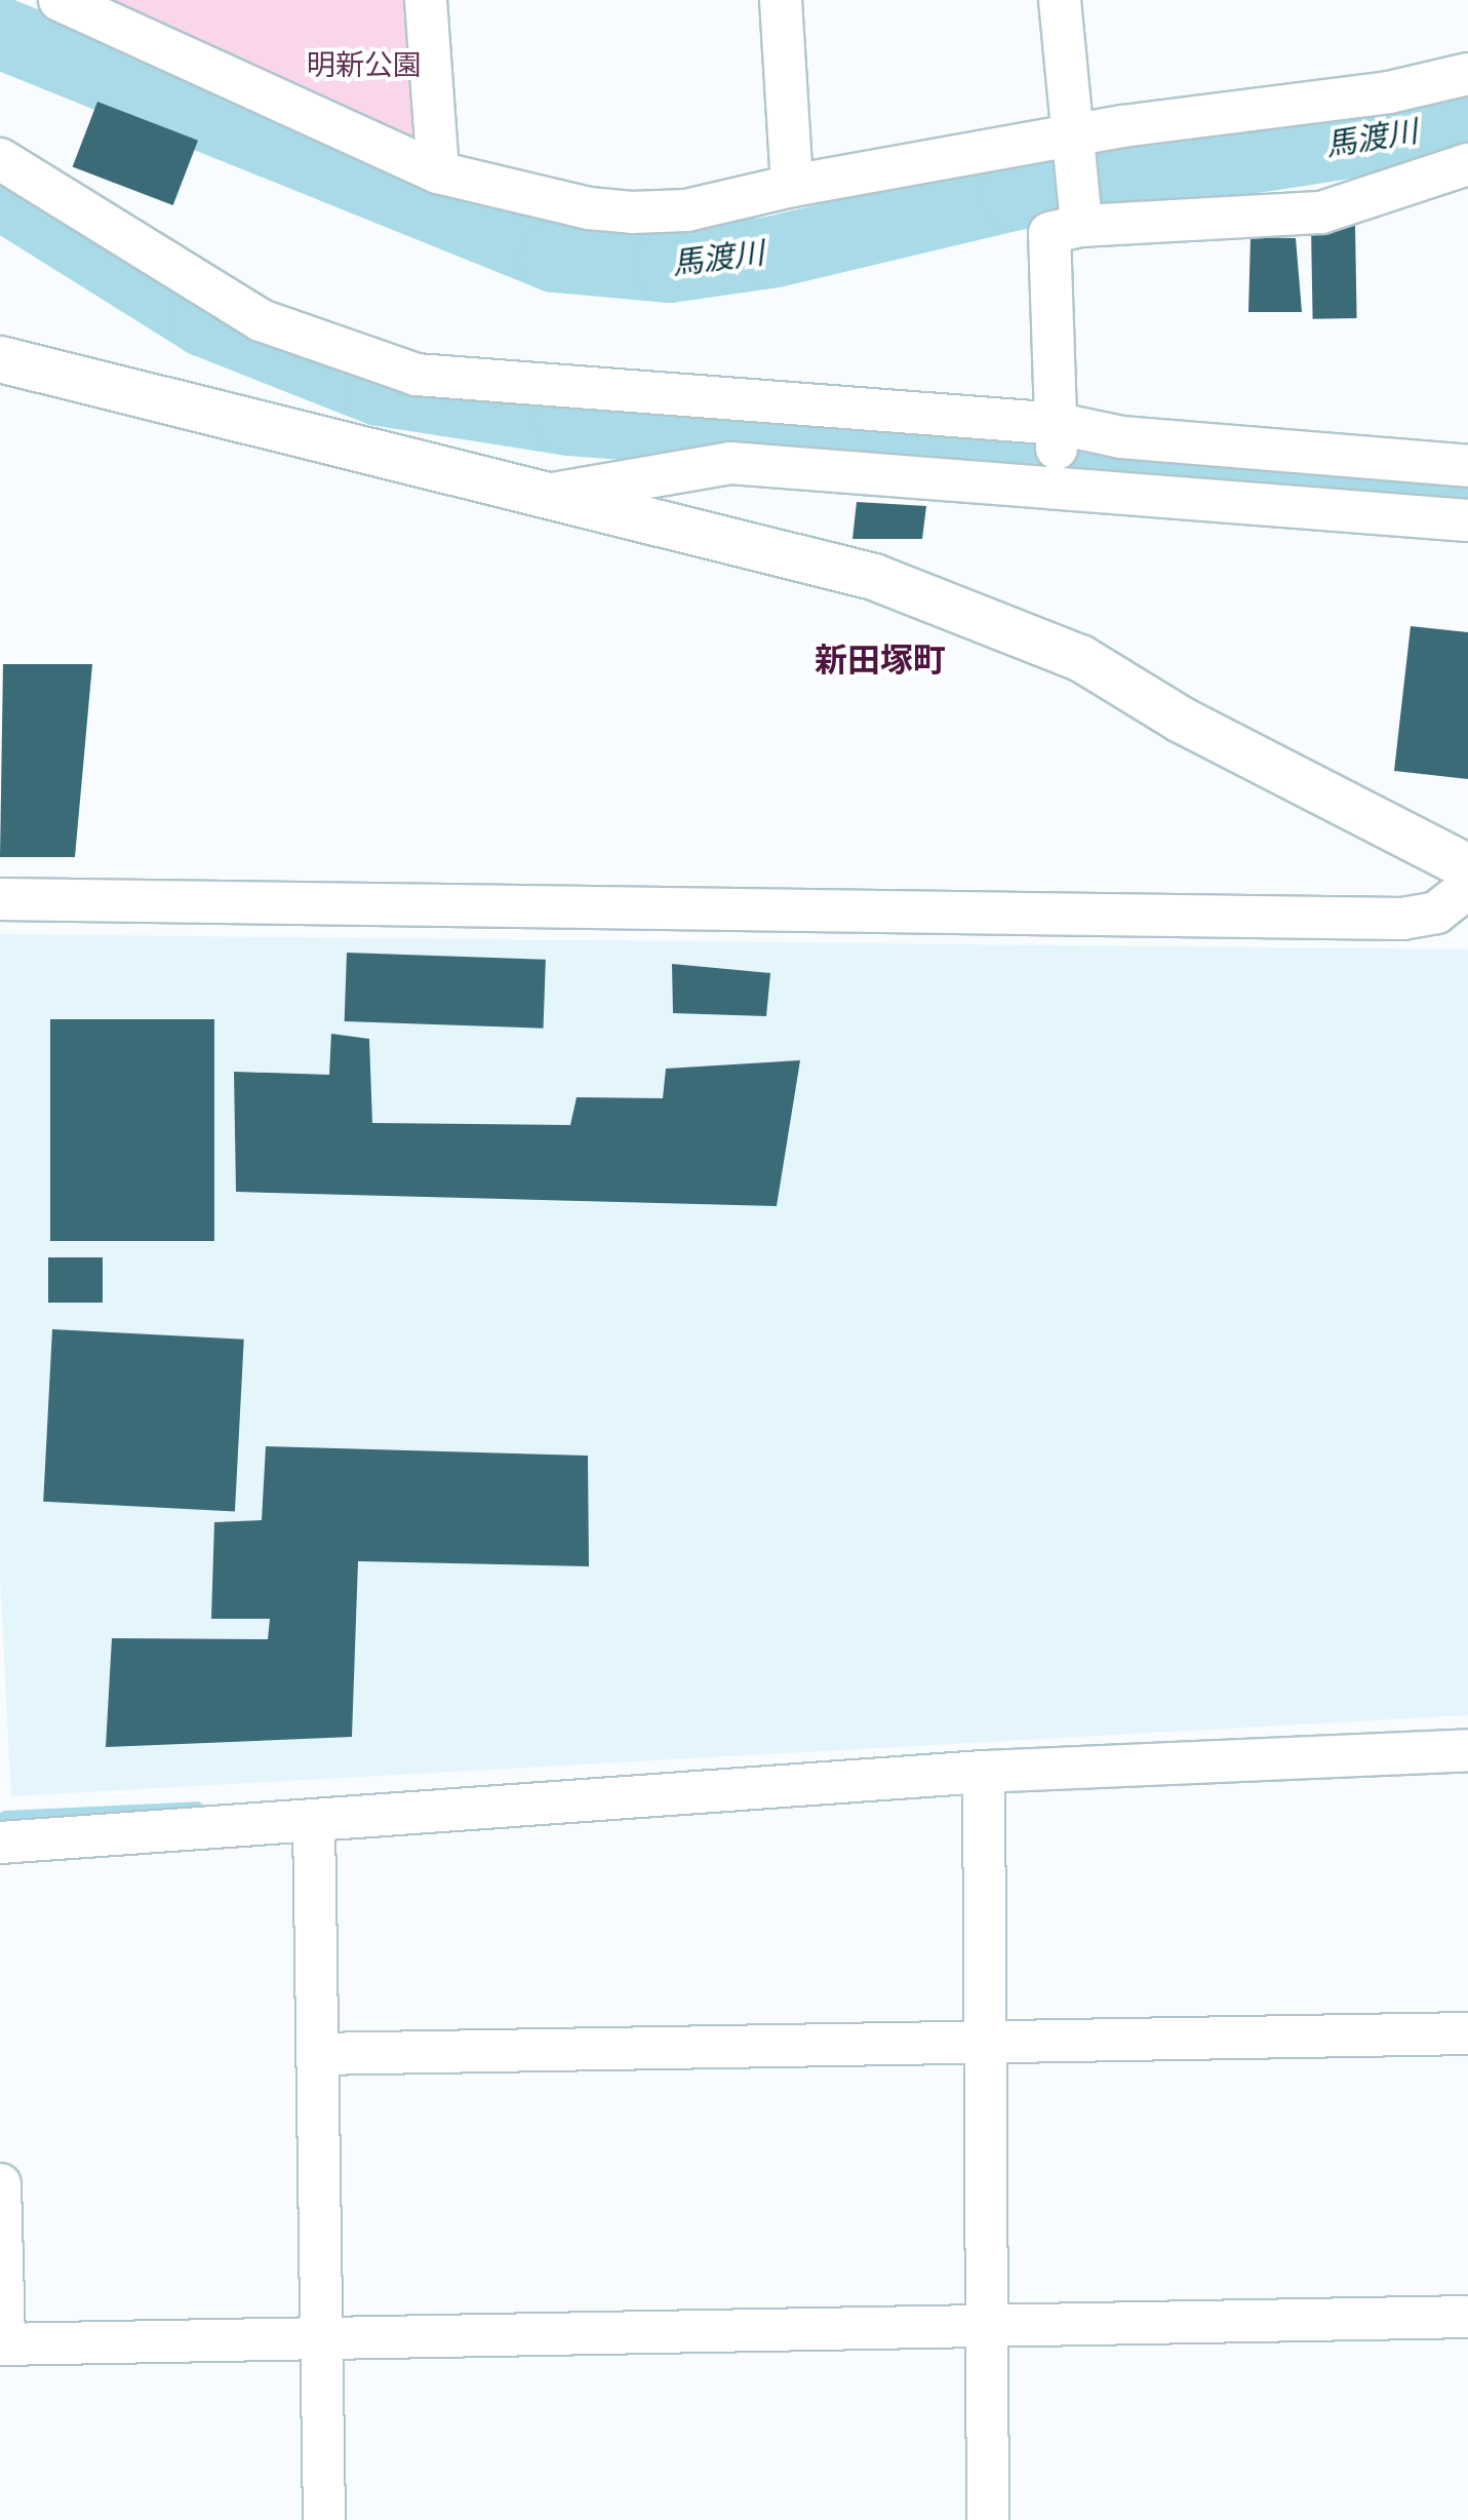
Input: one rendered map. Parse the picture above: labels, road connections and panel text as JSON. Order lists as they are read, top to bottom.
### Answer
{
  "districts": ["新田塚町"],
  "water": ["馬渡川"],
  "parks": ["明新公園"]
}
